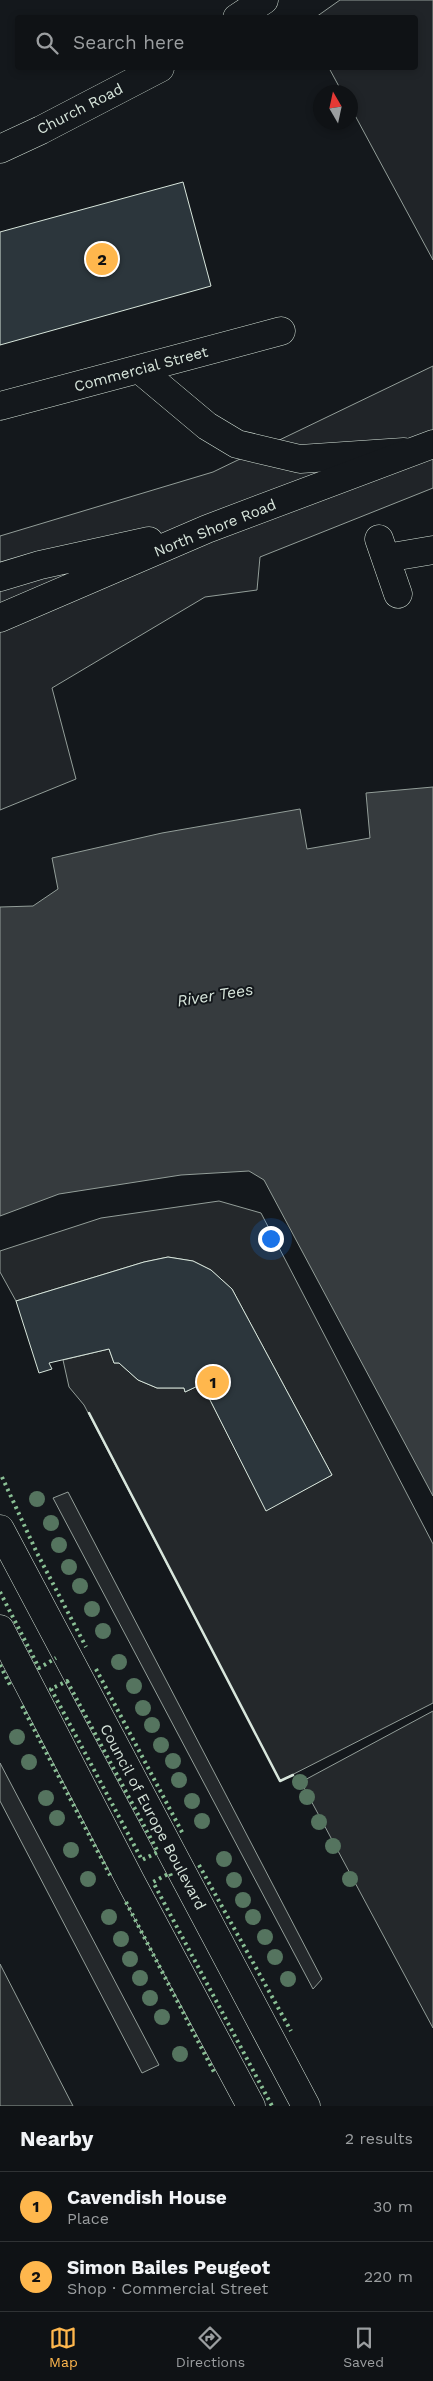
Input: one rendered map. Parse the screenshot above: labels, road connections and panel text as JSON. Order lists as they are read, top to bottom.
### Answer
{
  "streets": {
    "street": [
      "Church Road",
      "Commercial Street",
      "North Shore Road",
      "Council of Europe Boulevard"
    ]
  },
  "water": ["River Tees"],
  "north": "top",
  "page": {
    "search": "Search here",
    "pins": ["2", "1"],
    "heading": ["Nearby", "2 results"],
    "list": [
      {
        "mark": "1",
        "name": "Cavendish House",
        "note": "Place",
        "value": "30 m"
      },
      {
        "mark": "2",
        "name": "Simon Bailes Peugeot",
        "note": "Shop · Commercial Street",
        "value": "220 m"
      }
    ],
    "nav": ["Map", "Directions", "Saved"]
  }
}
